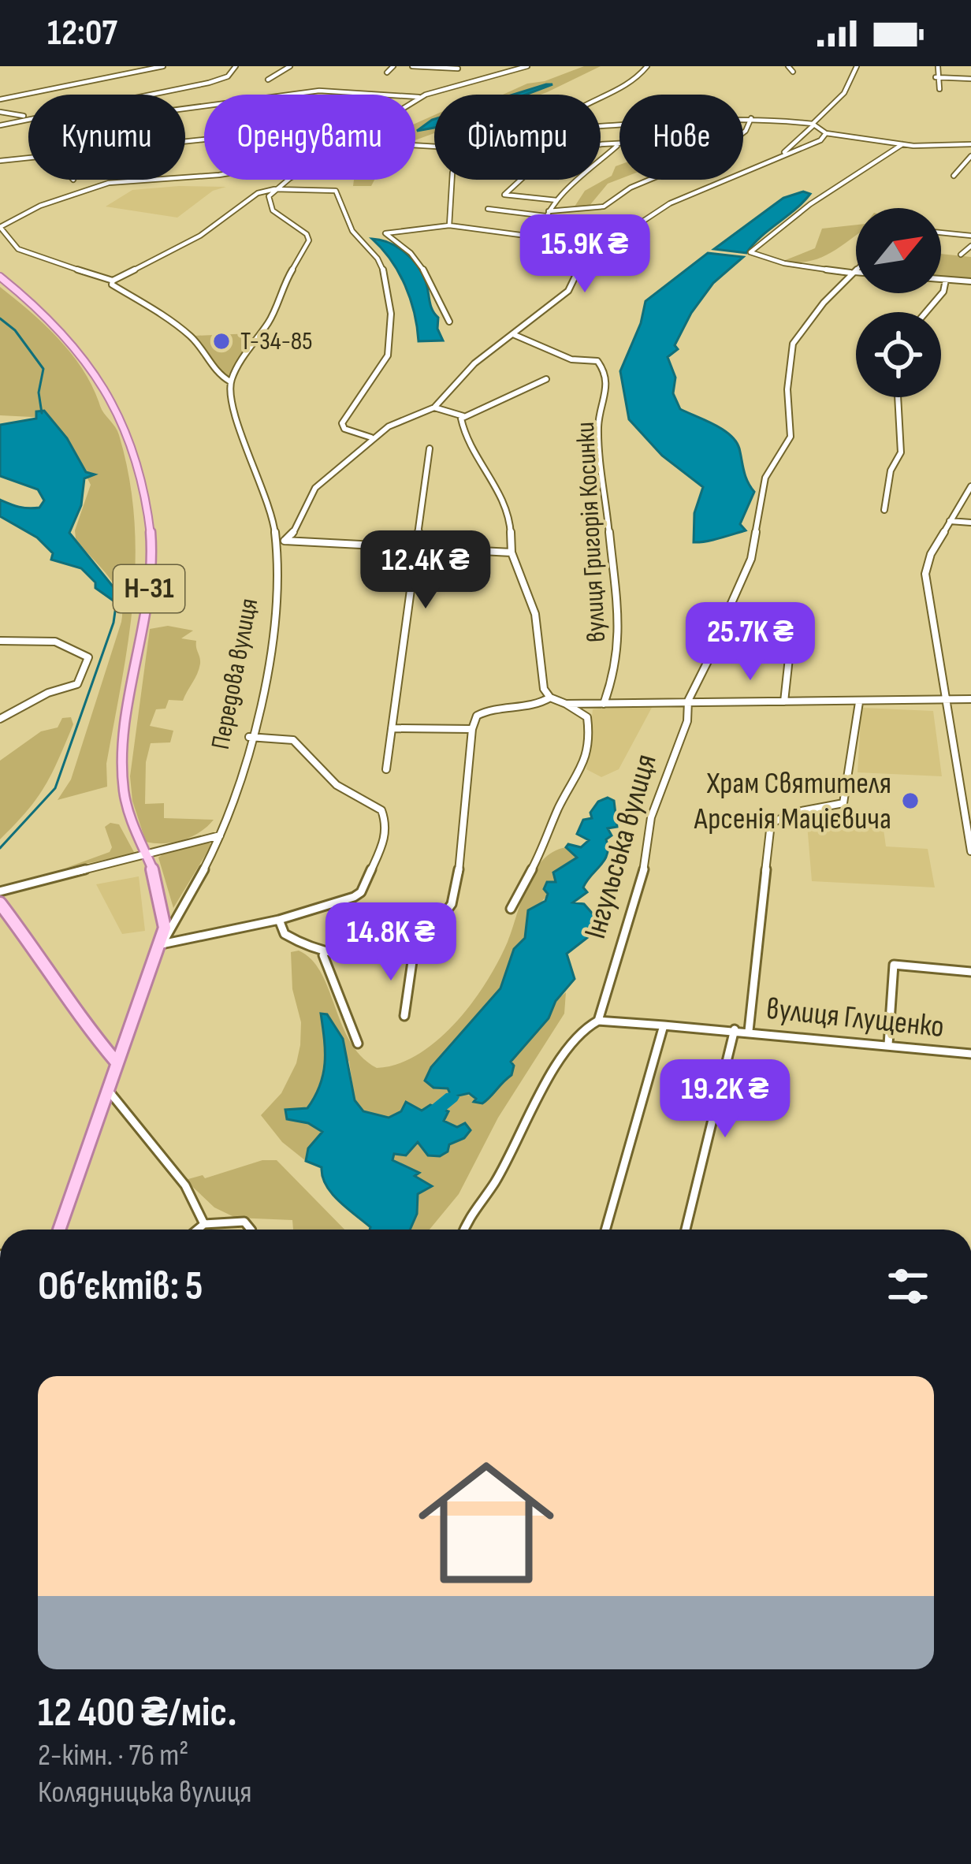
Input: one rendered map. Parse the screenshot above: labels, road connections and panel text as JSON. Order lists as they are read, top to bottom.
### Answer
{
  "streets": {
    "main road": ["Н-31", "Передова вулиця"],
    "street": ["вулиця Григорія Косинки", "Інгульська вулиця", "вулиця Глущенко"]
  },
  "crossings": [
    ["Н-31", "Передова вулиця"],
    ["Інгульська вулиця", "вулиця Глущенко"]
  ],
  "places": ["Т-34-85", "Храм Святителя Арсенія Мацієвича"],
  "north": "top right",
  "page": {
    "status": "12:07",
    "chip": [
      "Купити",
      "Орендувати",
      "Фільтри",
      "Нове"
    ],
    "price": [
      "15.9K ₴",
      "12.4K ₴",
      "25.7K ₴",
      "14.8K ₴",
      "19.2K ₴"
    ],
    "heading": "Об’єктів: 5",
    "list": [
      {
        "name": "12 400 ₴/міс.",
        "note": "2-кімн. · 76 m² · Колядницька вулиця"
      }
    ]
  }
}
